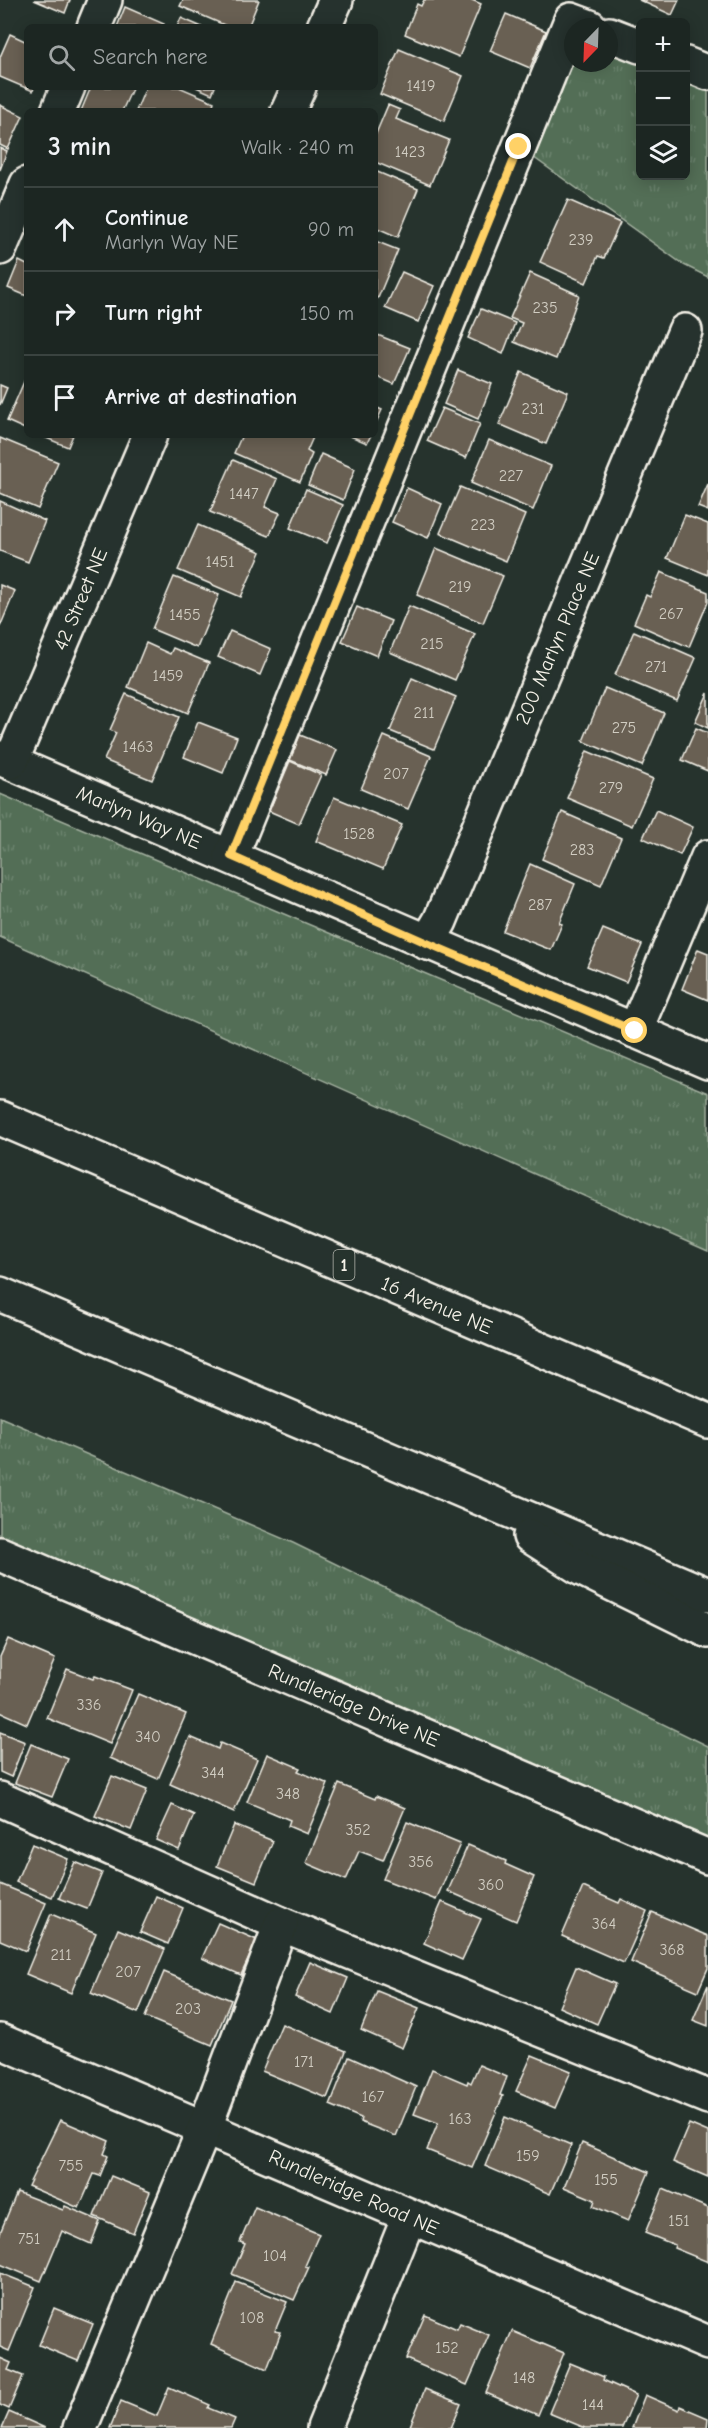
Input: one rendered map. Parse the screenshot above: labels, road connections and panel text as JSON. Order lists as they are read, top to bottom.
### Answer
{
  "streets": {
    "main road": [
      "42 Street NE",
      "200 Marlyn Place NE",
      "Marlyn Way NE",
      "1",
      "16 Avenue NE",
      "Rundleridge Drive NE",
      "Rundleridge Road NE"
    ]
  },
  "crossings": [
    ["42 Street NE", "Marlyn Way NE"],
    ["200 Marlyn Place NE", "Marlyn Way NE"]
  ],
  "house_numbers": [
    "1419",
    "1423",
    "239",
    "235",
    "231",
    "227",
    "1447",
    "223",
    "1451",
    "219",
    "267",
    "1455",
    "215",
    "271",
    "1459",
    "211",
    "275",
    "1463",
    "207",
    "279",
    "1528",
    "283",
    "287",
    "336",
    "340",
    "344",
    "348",
    "352",
    "356",
    "360",
    "364",
    "368",
    "211",
    "207",
    "203",
    "171",
    "167",
    "163",
    "159",
    "755",
    "155",
    "151",
    "751",
    "104",
    "108",
    "152",
    "148",
    "144"
  ],
  "north": "bottom left",
  "page": {
    "map_buttons": ["+", "−"],
    "search": "Search here",
    "heading": ["3 min", "Walk · 240 m"],
    "list": [
      ["Continue", "Marlyn Way NE", "90 m"],
      ["Turn right", "150 m"],
      "Arrive at destination"
    ]
  }
}
